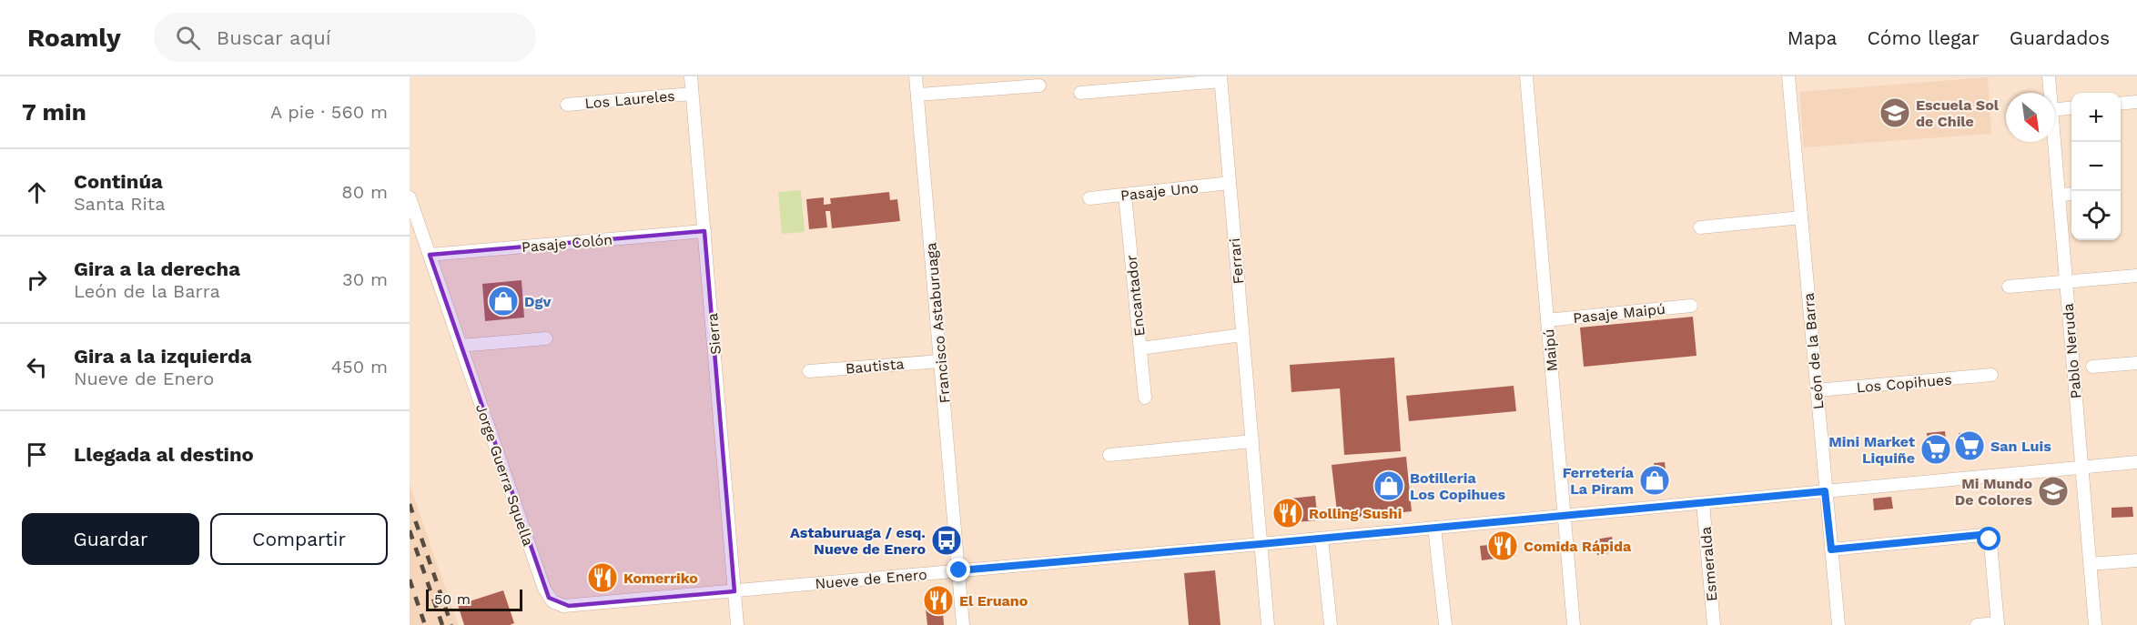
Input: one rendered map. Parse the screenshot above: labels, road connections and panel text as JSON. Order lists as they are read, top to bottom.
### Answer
{
  "streets": {
    "street": [
      "Los Laureles",
      "Pasaje Uno",
      "Pasaje Colón",
      "Ferrari",
      "Encantador",
      "Pasaje Maipú",
      "Francisco Astaburuaga",
      "Sierra",
      "Maipú",
      "León de la Barra",
      "Pablo Neruda",
      "Bautista",
      "Los Copihues",
      "Jorge Guerra Squella",
      "Esmeralda",
      "Nueve de Enero"
    ]
  },
  "crossings": [
    ["Los Laureles", "Sierra"],
    ["Pasaje Uno", "Ferrari"],
    ["Pasaje Uno", "Encantador"],
    ["Pasaje Colón", "Sierra"],
    ["Pasaje Colón", "Jorge Guerra Squella"],
    ["Ferrari", "Nueve de Enero"],
    ["Pasaje Maipú", "Maipú"],
    ["Francisco Astaburuaga", "Bautista"],
    ["Francisco Astaburuaga", "Nueve de Enero"],
    ["Sierra", "Nueve de Enero"],
    ["Maipú", "Nueve de Enero"],
    ["León de la Barra", "Los Copihues"],
    ["León de la Barra", "Nueve de Enero"],
    ["Pablo Neruda", "Nueve de Enero"],
    ["Jorge Guerra Squella", "Nueve de Enero"],
    ["Esmeralda", "Nueve de Enero"]
  ],
  "places": {
    "school or university": ["Escuela Sol de Chile", "Mi Mundo De Colores"],
    "shop": ["Dgv", "Ferretería La Piram", "Botilleria Los Copihues"],
    "supermarket": ["San Luis", "Mini Market Liquiñe"],
    "restaurant": [
      "Rolling Sushi",
      "Comida Rápida",
      "Komerriko",
      "El Eruano"
    ],
    "bus stop": ["Astaburuaga / esq. Nueve de Enero"]
  },
  "scale_bar": "50 m",
  "north": "bottom right",
  "page": {
    "header": "Roamly",
    "search": "Buscar aquí",
    "nav": ["Mapa", "Cómo llegar", "Guardados"],
    "heading": ["7 min", "A pie · 560 m"],
    "map_buttons": ["+", "−"],
    "list": [
      ["Continúa", "Santa Rita", "80 m"],
      ["Gira a la derecha", "León de la Barra", "30 m"],
      ["Gira a la izquierda", "Nueve de Enero", "450 m"],
      "Llegada al destino"
    ],
    "buttons": ["Guardar", "Compartir"],
    "scale": "50 m"
  }
}
